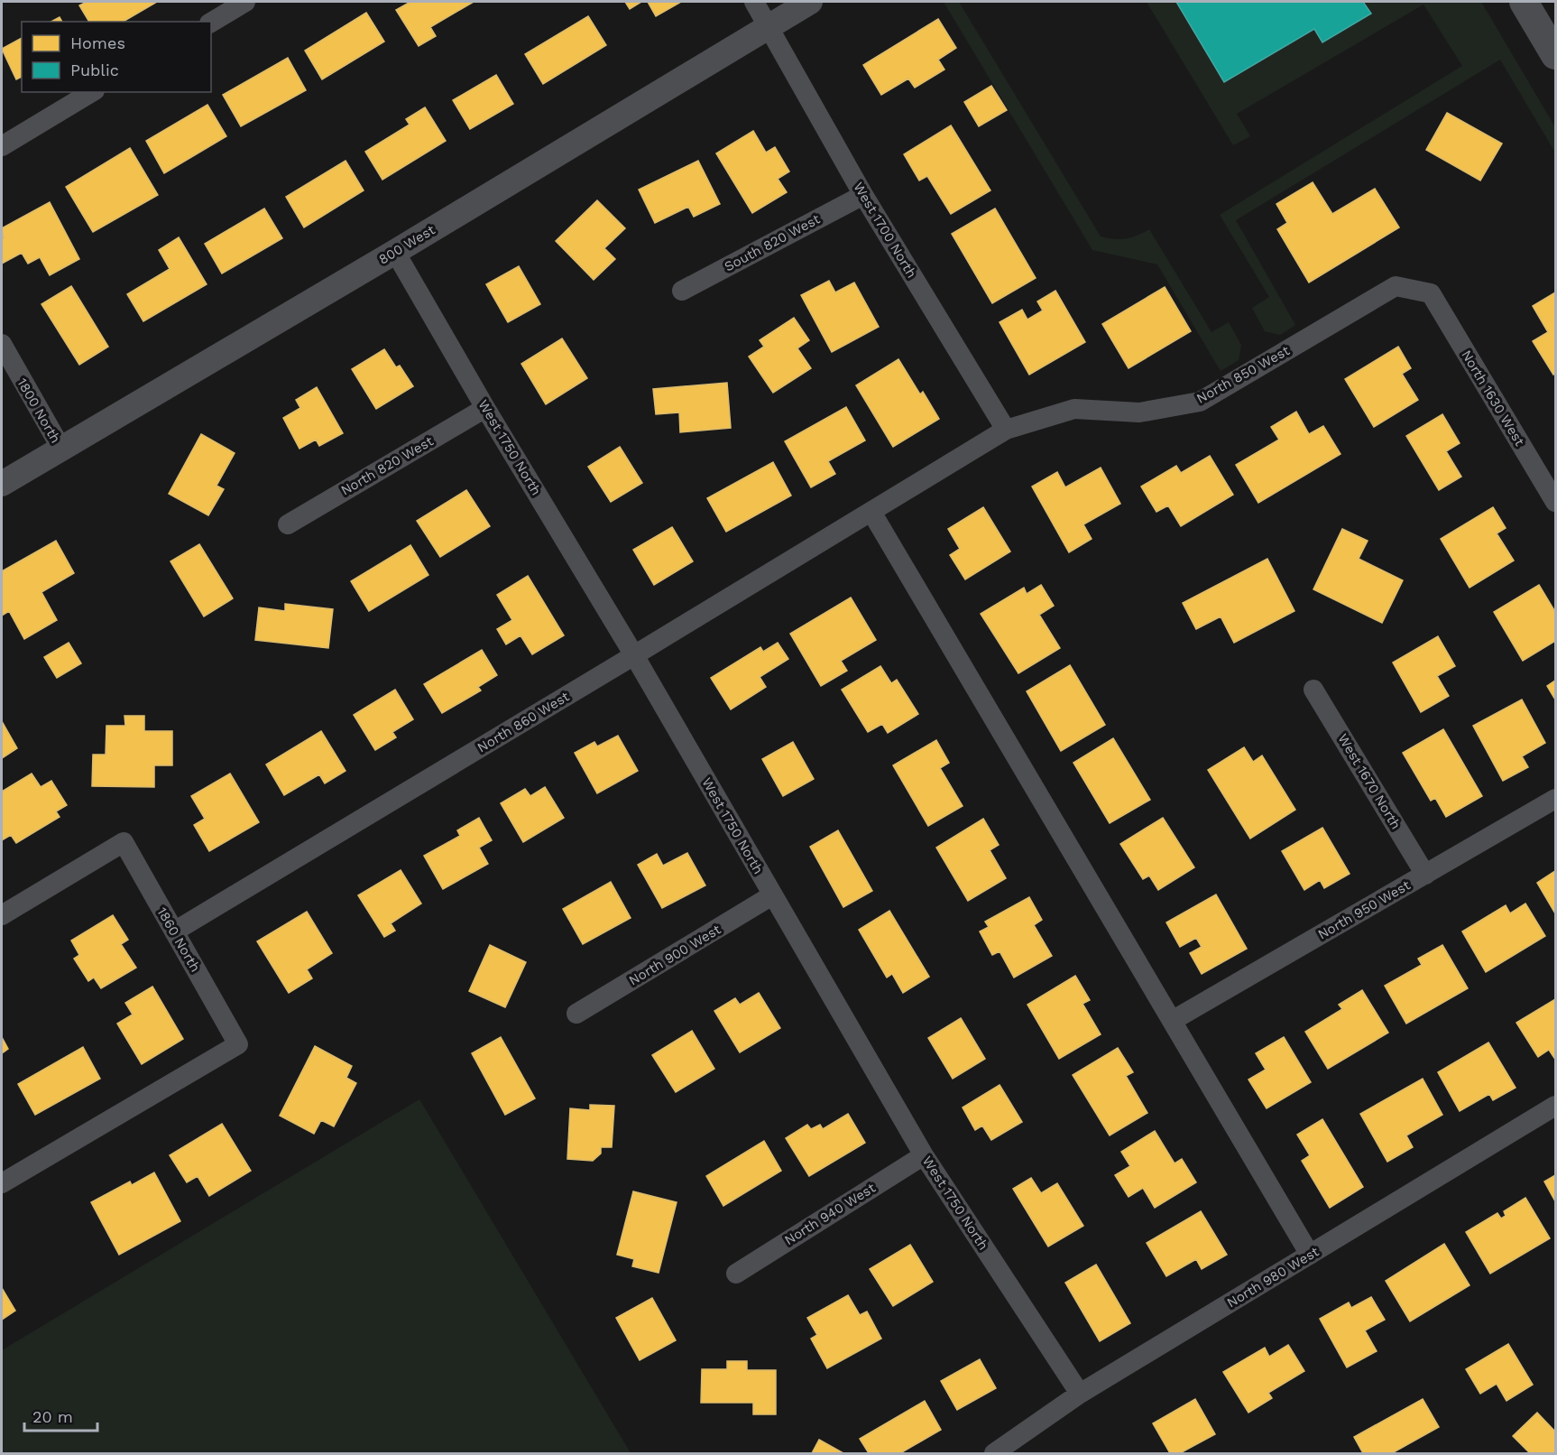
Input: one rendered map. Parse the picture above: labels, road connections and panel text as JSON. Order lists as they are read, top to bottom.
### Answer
{
  "streets": {
    "street": [
      "West 1700 North",
      "South 820 West",
      "800 West",
      "North 850 West",
      "North 1630 West",
      "1800 North",
      "West 1750 North",
      "North 820 West",
      "North 860 West",
      "West 1670 North",
      "North 950 West",
      "1860 North",
      "North 900 West",
      "North 940 West",
      "North 980 West"
    ]
  },
  "crossings": [
    ["West 1700 North", "South 820 West"],
    ["West 1700 North", "800 West"],
    ["West 1700 North", "North 850 West"],
    ["800 West", "1800 North"],
    ["800 West", "West 1750 North"],
    ["North 850 West", "North 1630 West"],
    ["North 850 West", "North 860 West"],
    ["West 1750 North", "North 820 West"],
    ["West 1750 North", "North 860 West"],
    ["West 1750 North", "North 900 West"],
    ["West 1750 North", "North 940 West"],
    ["West 1750 North", "North 980 West"],
    ["North 860 West", "1860 North"],
    ["West 1670 North", "North 950 West"]
  ],
  "legend": ["Homes", "Public"],
  "scale_bar": "20 m"
}
